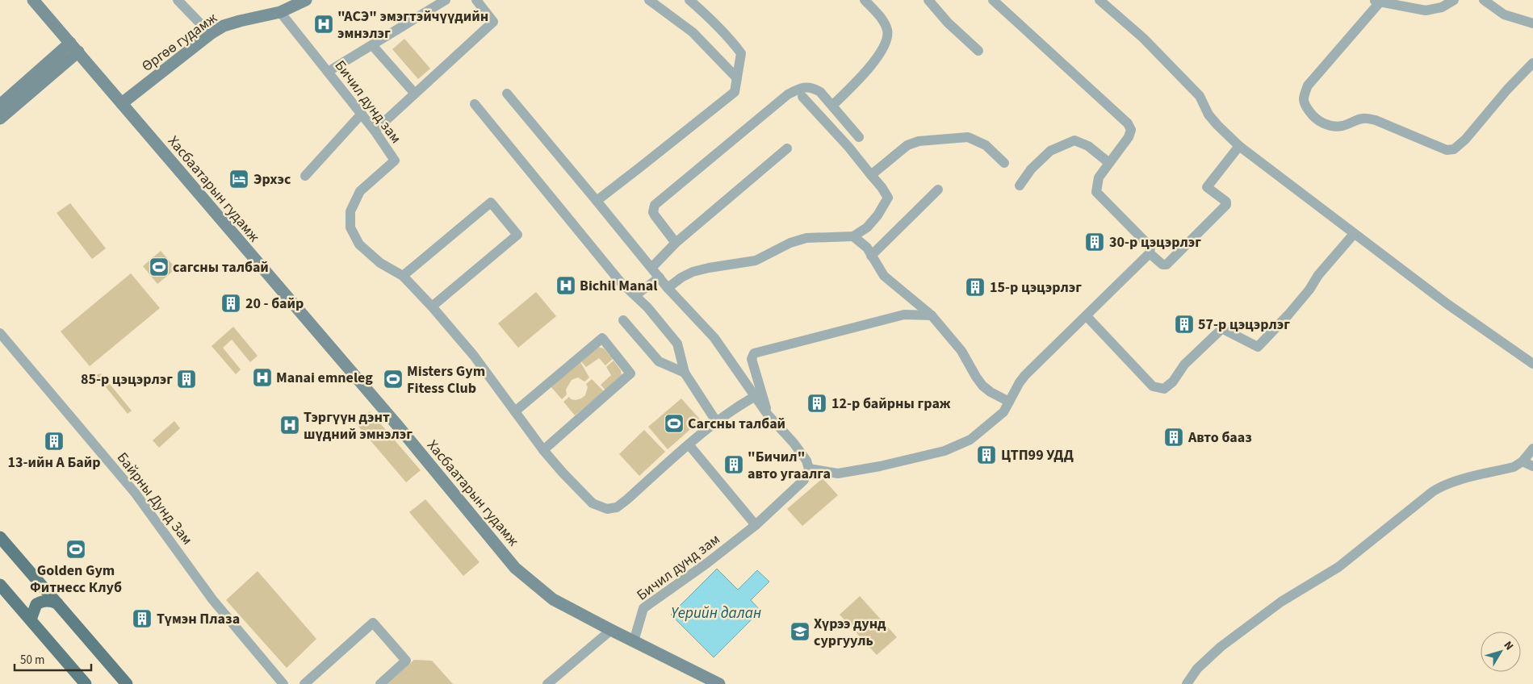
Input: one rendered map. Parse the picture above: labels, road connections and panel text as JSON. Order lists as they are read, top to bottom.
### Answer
{
  "streets": {
    "street": [
      "Өргөө гудамж",
      "Бичил дунд зам",
      "Хасбаатарын гудамж",
      "Байрны Дунд Зам"
    ]
  },
  "crossings": [
    ["Өргөө гудамж", "Бичил дунд зам"],
    ["Өргөө гудамж", "Хасбаатарын гудамж"],
    ["Бичил дунд зам", "Хасбаатарын гудамж"]
  ],
  "water": ["Үерийн далан"],
  "places": {
    "hospital": [
      "\"АСЭ\" эмэгтэйчүүдийн эмнэлэг",
      "Bichil Manal",
      "Manai emneleg",
      "Тэргүүн дэнт шүдний эмнэлэг"
    ],
    "hotel": ["Эрхэс"],
    "building": [
      "30-р цэцэрлэг",
      "15-р цэцэрлэг",
      "20 - байр",
      "57-р цэцэрлэг",
      "85-р цэцэрлэг",
      "12-р байрны граж",
      "Авто бааз",
      "13-ийн А Байр",
      "ЦТП99 УДД",
      "\"Бичил\" авто угаалга",
      "Түмэн Плаза"
    ],
    "sports": [
      "сагсны талбай",
      "Misters Gym Fitess Club",
      "Сагсны талбай",
      "Golden Gym Фитнесс Клуб"
    ],
    "school or university": ["Хүрээ дунд сургууль"]
  },
  "scale_bar": "50 m",
  "north": "top right"
}
